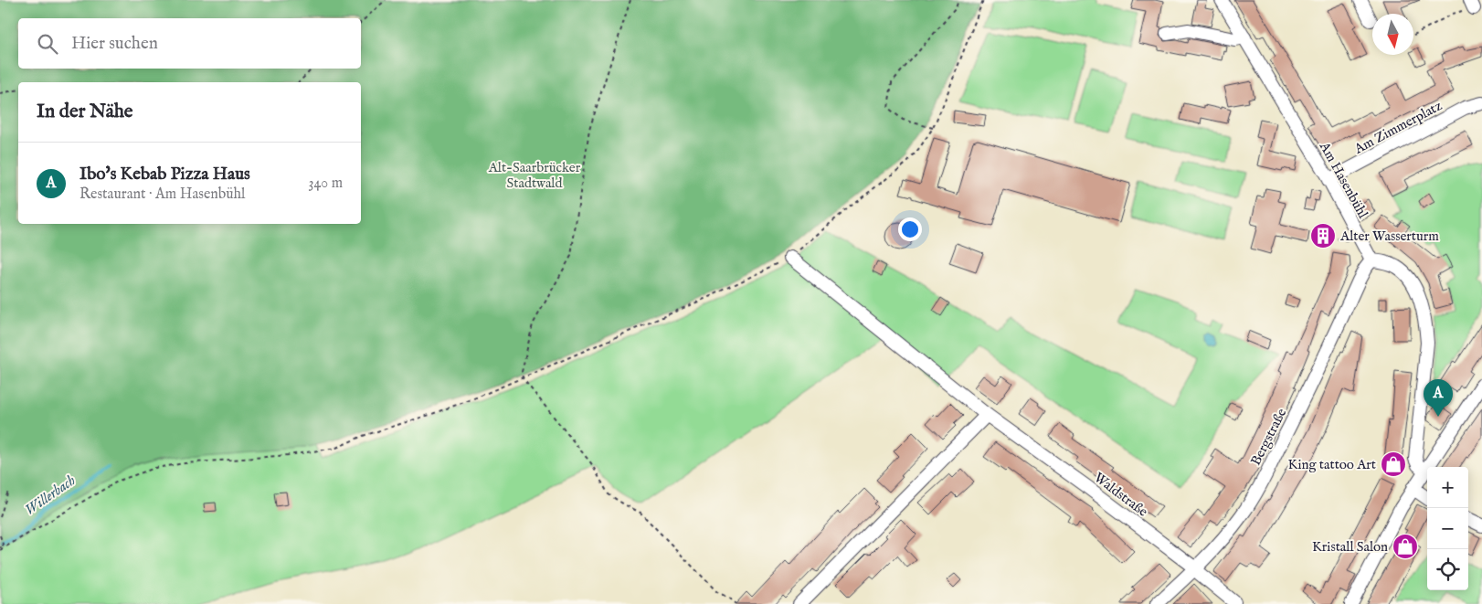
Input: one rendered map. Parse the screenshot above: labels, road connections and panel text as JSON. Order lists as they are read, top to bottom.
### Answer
{
  "streets": {
    "street": [
      "Am Zimmerplatz",
      "Am Hasenbühl",
      "Bergstraße",
      "Waldstraße"
    ]
  },
  "crossings": [
    ["Am Zimmerplatz", "Am Hasenbühl"],
    ["Am Hasenbühl", "Bergstraße"],
    ["Bergstraße", "Waldstraße"]
  ],
  "water": ["Willerbach"],
  "parks": ["Alt-Saarbrücker Stadtwald"],
  "places": {
    "building": ["Alter Wasserturm"],
    "shop": ["King tattoo Art", "Kristall Salon"]
  },
  "north": "bottom",
  "page": {
    "search": "Hier suchen",
    "heading": "In der Nähe",
    "list": [
      {
        "mark": "A",
        "name": "Ibo's Kebab Pizza Haus",
        "note": "Restaurant · Am Hasenbühl",
        "value": "340 m"
      }
    ],
    "pins": "A",
    "map_buttons": ["+", "−"]
  }
}
